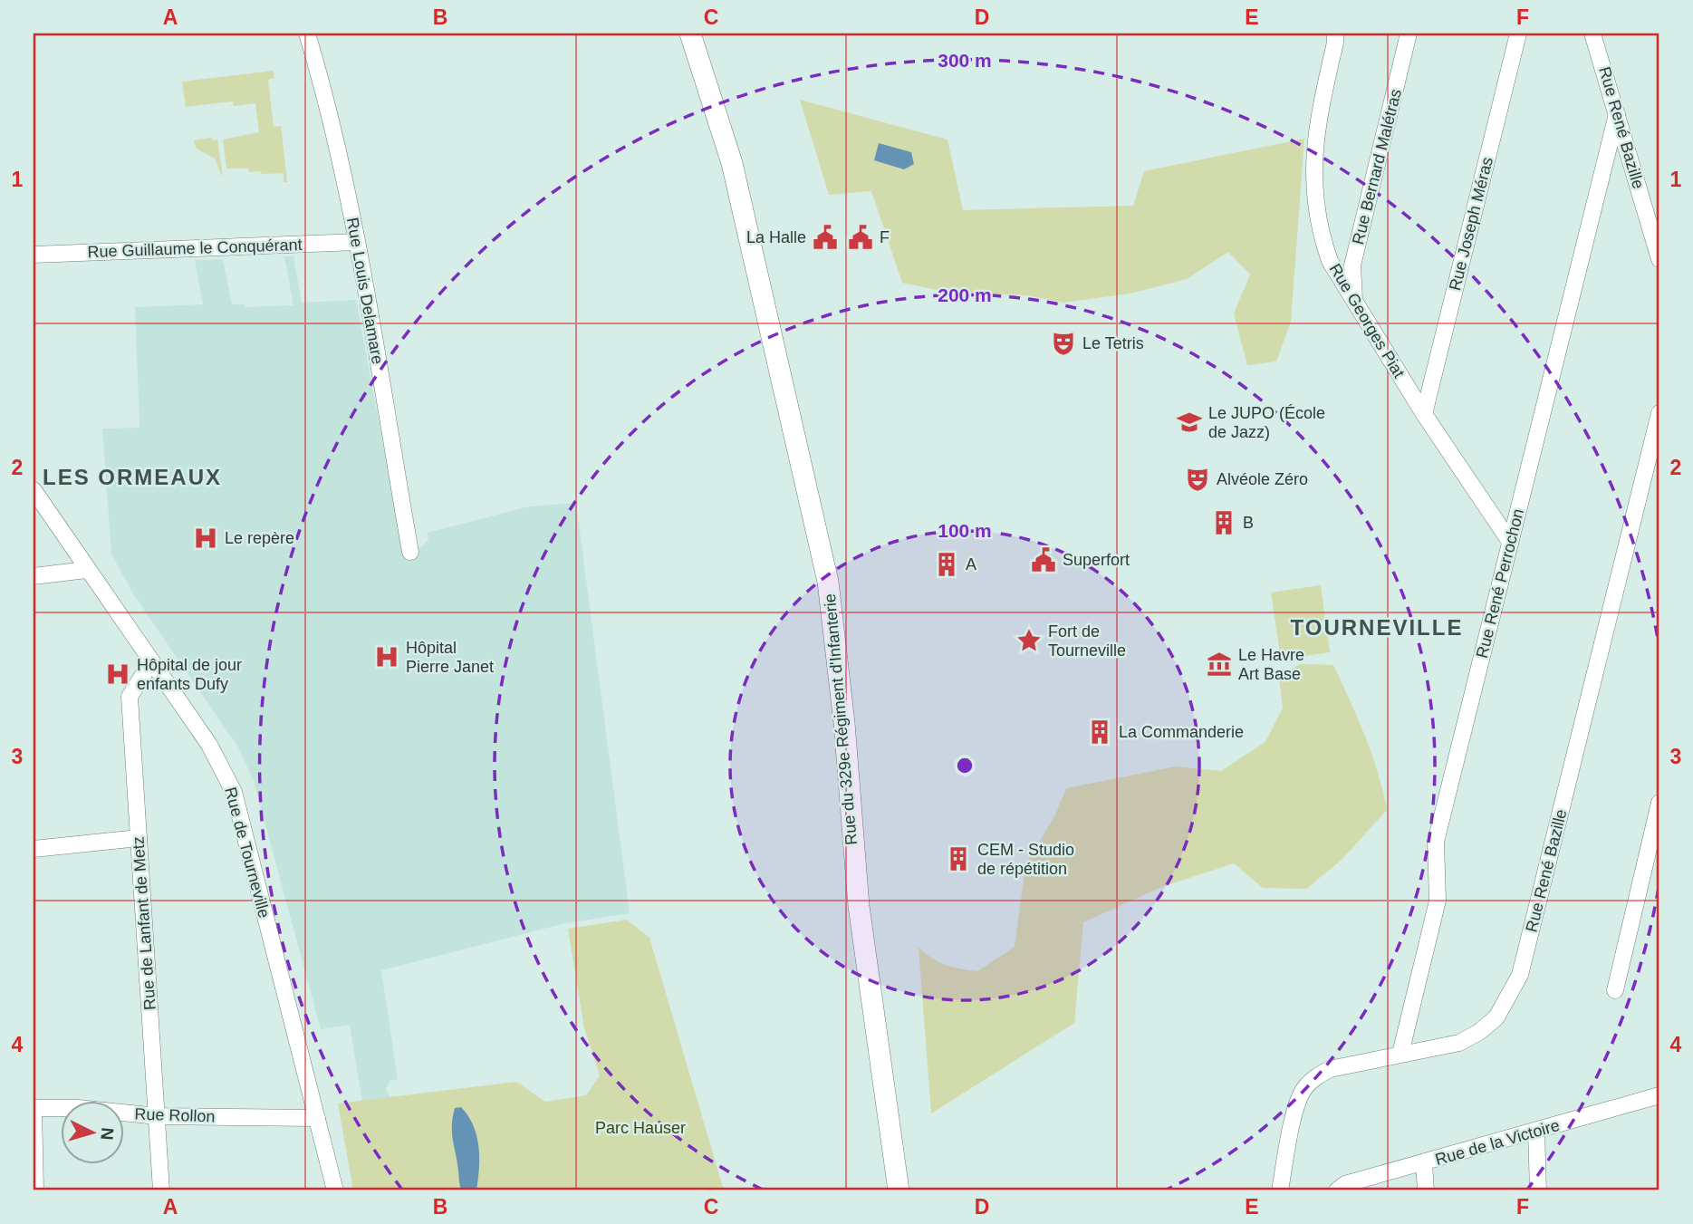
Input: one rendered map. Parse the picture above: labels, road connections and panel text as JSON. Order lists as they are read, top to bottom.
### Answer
{
  "streets": {
    "street": [
      "Rue René Bazille",
      "Rue Bernard Malétras",
      "Rue Joseph Méras",
      "Rue Guillaume le Conquérant",
      "Rue Louis Delamare",
      "Rue Georges Piat",
      "Rue René Perrochon",
      "Rue du 329e Régiment d'Infanterie",
      "Rue de Tourneville",
      "Rue de Lanfant de Metz",
      "Rue Rollon",
      "Rue de la Victoire"
    ]
  },
  "crossings": [
    ["Rue René Bazille", "Rue René Perrochon"],
    ["Rue Bernard Malétras", "Rue Georges Piat"],
    ["Rue Joseph Méras", "Rue Georges Piat"],
    ["Rue Guillaume le Conquérant", "Rue Louis Delamare"],
    ["Rue Georges Piat", "Rue René Perrochon"],
    ["Rue de Tourneville", "Rue de Lanfant de Metz"],
    ["Rue de Tourneville", "Rue Rollon"],
    ["Rue de Lanfant de Metz", "Rue Rollon"]
  ],
  "districts": ["LES ORMEAUX", "TOURNEVILLE"],
  "parks": ["Parc Hauser"],
  "places": {
    "public building": ["La Halle", "F", "Superfort"],
    "theatre": ["Le Tetris", "Alvéole Zéro"],
    "school or university": ["Le JUPO (École de Jazz)"],
    "building": [
      "B",
      "A",
      "La Commanderie",
      "CEM - Studio de répétition"
    ],
    "hospital": ["Le repère", "Hôpital Pierre Janet", "Hôpital de jour enfants Dufy"],
    "place": ["Fort de Tourneville"],
    "museum": ["Le Havre Art Base"]
  },
  "north": "right",
  "grid": {
    "columns": [
      "A",
      "B",
      "C",
      "D",
      "E",
      "F"
    ],
    "rows": [
      "1",
      "2",
      "3",
      "4"
    ]
  },
  "rings": ["300 m", "200 m", "100 m"]
}
